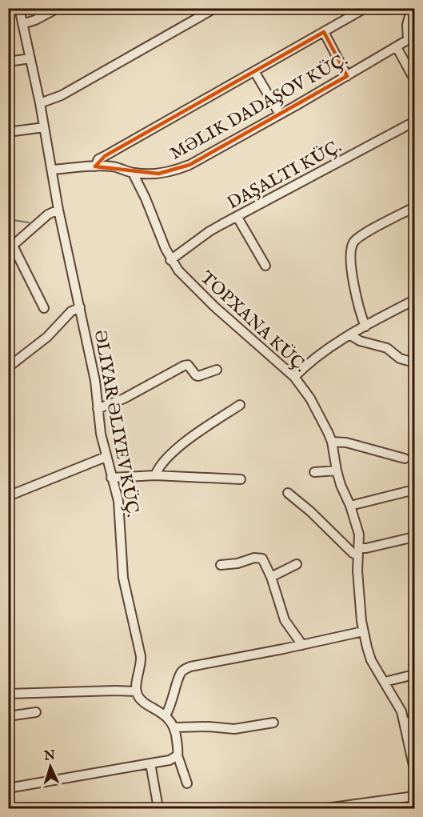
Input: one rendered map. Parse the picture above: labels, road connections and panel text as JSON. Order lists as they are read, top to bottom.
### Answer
{
  "streets": {
    "street": ["MƏLIK DADAŞOV KÜÇ.", "TOPXANA KÜÇ.", "ƏLIYAR ƏLIYEV KÜÇ."]
  },
  "crossings": [
    ["MƏLIK DADAŞOV KÜÇ.", "TOPXANA KÜÇ."],
    ["MƏLIK DADAŞOV KÜÇ.", "ƏLIYAR ƏLIYEV KÜÇ."]
  ],
  "north": "top"
}
